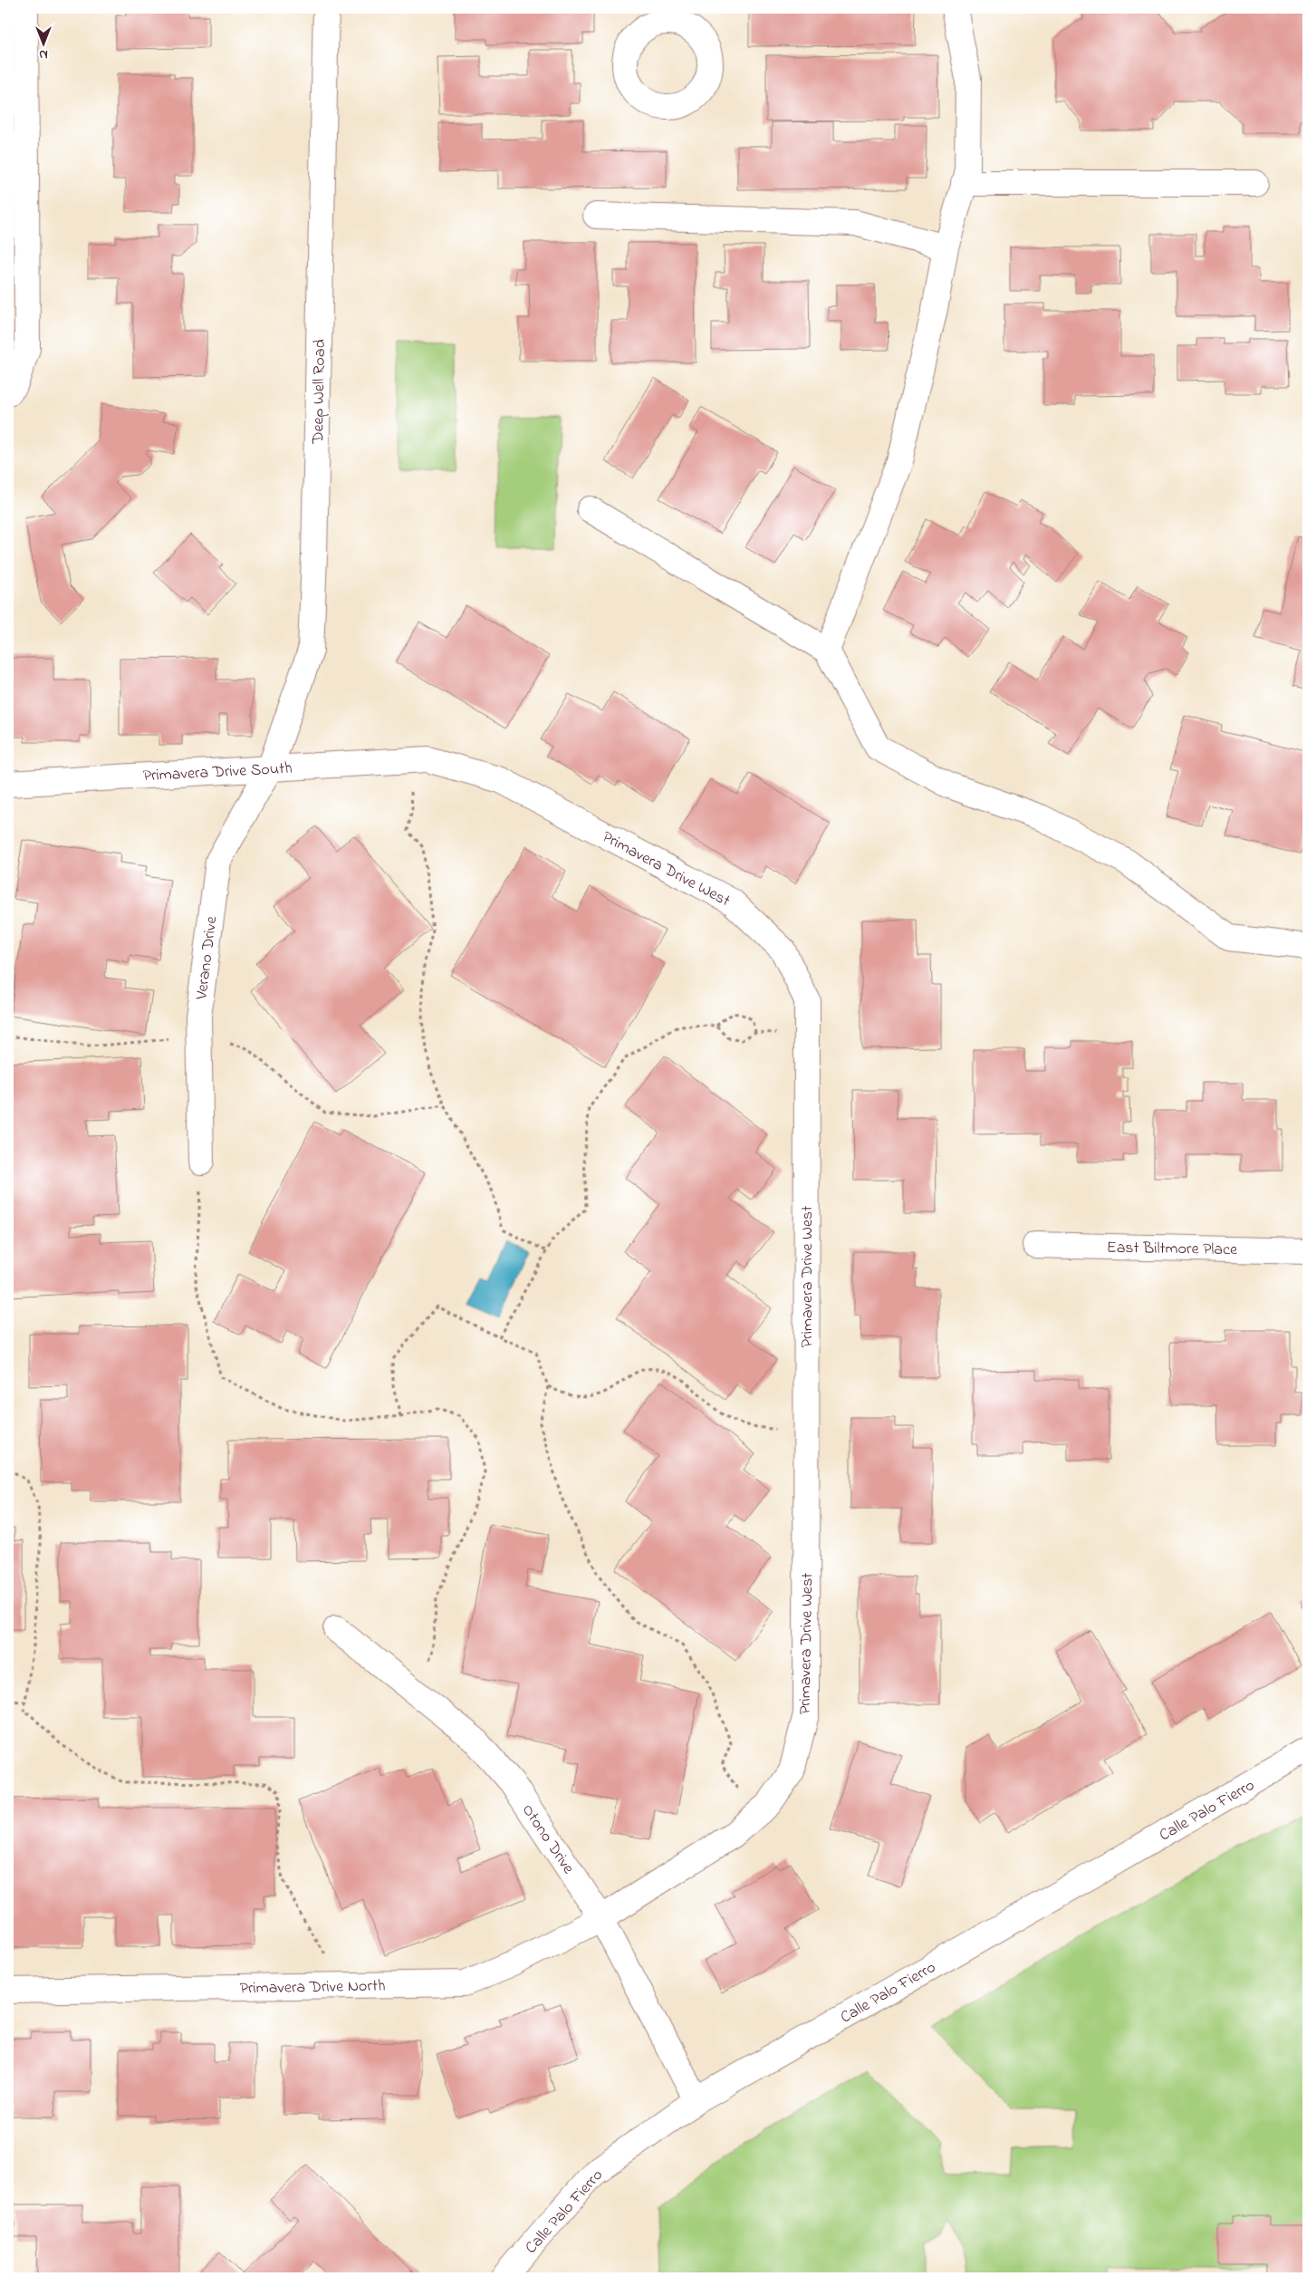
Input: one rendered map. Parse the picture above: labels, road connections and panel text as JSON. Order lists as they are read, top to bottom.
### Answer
{
  "streets": {
    "street": [
      "Deep Well Road",
      "Primavera Drive South",
      "Primavera Drive West",
      "Verano Drive",
      "East Biltmore Place",
      "Calle Palo Fierro",
      "Otono Drive",
      "Primavera Drive North"
    ]
  },
  "crossings": [
    ["Deep Well Road", "Primavera Drive South"],
    ["Deep Well Road", "Verano Drive"],
    ["Primavera Drive South", "Primavera Drive West"],
    ["Primavera Drive South", "Verano Drive"],
    ["Primavera Drive West", "Otono Drive"],
    ["Primavera Drive West", "Primavera Drive North"],
    ["Calle Palo Fierro", "Otono Drive"],
    ["Otono Drive", "Primavera Drive North"]
  ],
  "north": "bottom"
}
